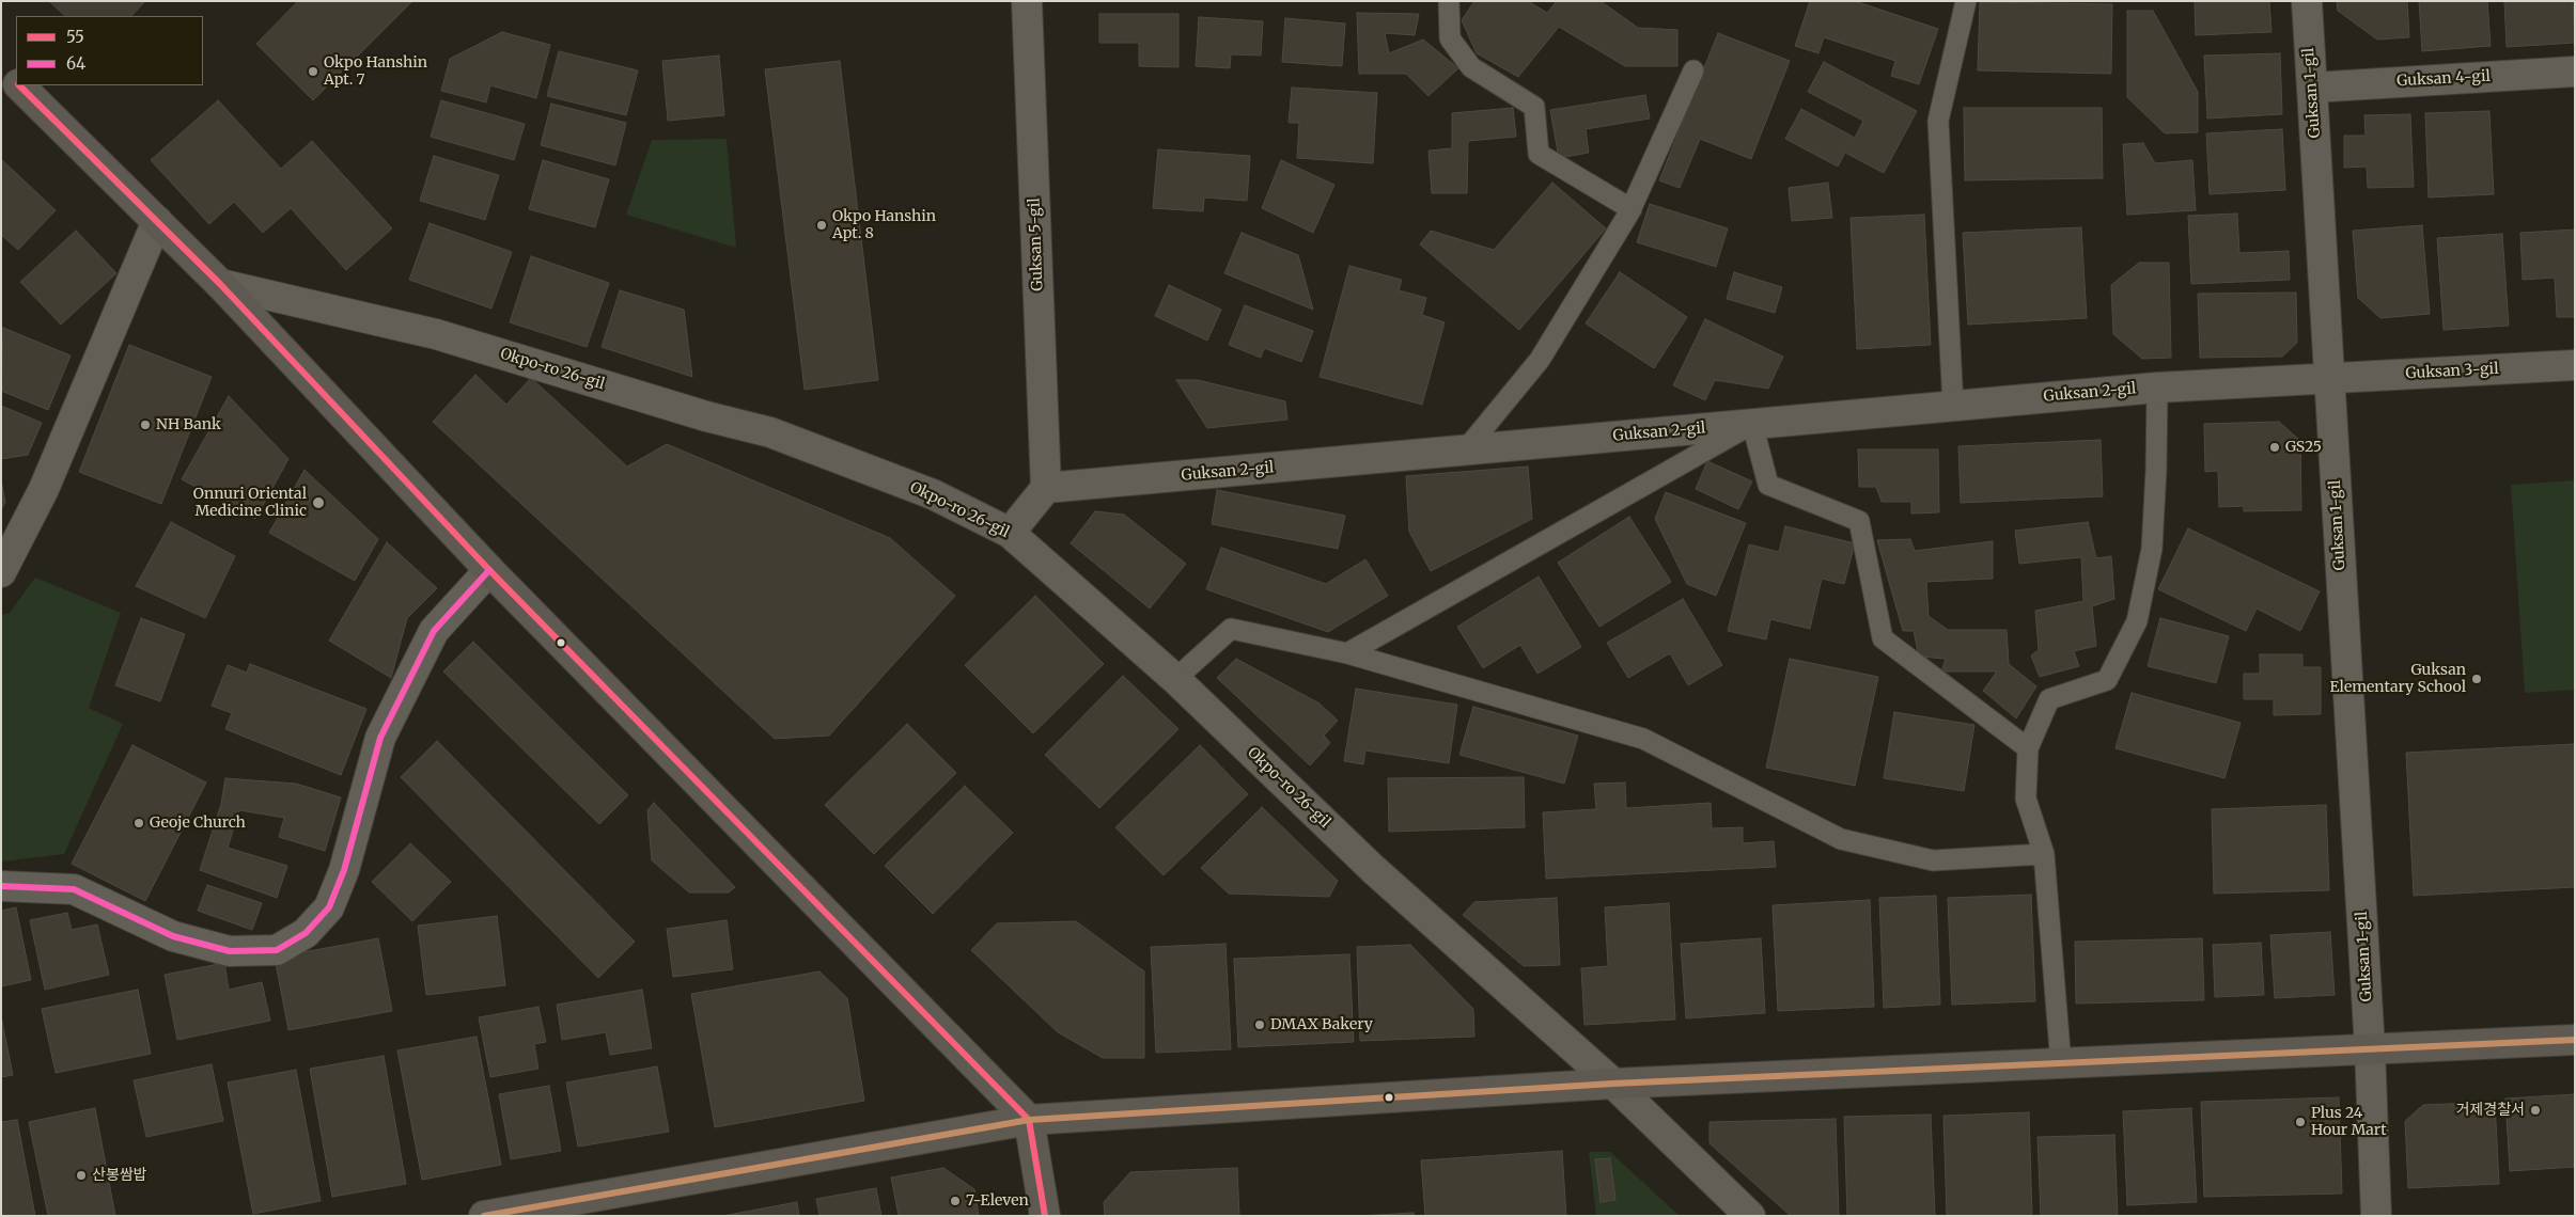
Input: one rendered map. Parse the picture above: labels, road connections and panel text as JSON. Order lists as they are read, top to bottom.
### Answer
{
  "streets": {
    "street": [
      "Guksan 4-gil",
      "Guksan 1-gil",
      "Guksan 5-gil",
      "Okpo-ro 26-gil",
      "Guksan 3-gil",
      "Guksan 2-gil"
    ]
  },
  "crossings": [
    ["Guksan 4-gil", "Guksan 1-gil"],
    ["Guksan 1-gil", "Guksan 3-gil"],
    ["Guksan 1-gil", "Guksan 2-gil"],
    ["Guksan 5-gil", "Guksan 2-gil"],
    ["Guksan 3-gil", "Guksan 2-gil"]
  ],
  "places": [
    "Okpo Hanshin Apt. 7",
    "Okpo Hanshin Apt. 8",
    "NH Bank",
    "GS25",
    "Onnuri Oriental Medicine Clinic",
    "Guksan Elementary School",
    "Geoje Church",
    "DMAX Bakery",
    "거제경찰서",
    "Plus 24 Hour Mart",
    "산봉쌈밥",
    "7-Eleven"
  ],
  "lines": ["transit line 55", "transit line 64"],
  "legend": ["55", "64"]
}
